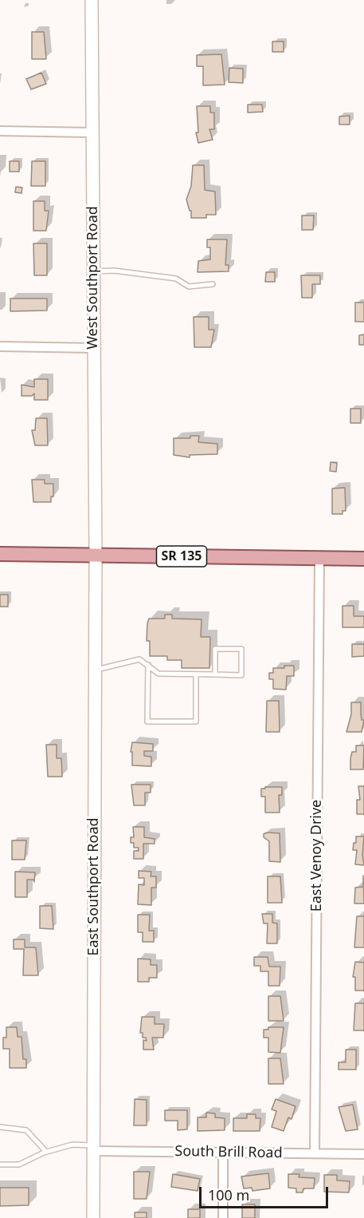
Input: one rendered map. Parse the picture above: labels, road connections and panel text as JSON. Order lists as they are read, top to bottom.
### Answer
{
  "streets": {
    "main road": ["West Southport Road", "SR 135", "East Southport Road"],
    "street": ["East Venoy Drive", "South Brill Road"]
  },
  "crossings": [
    ["West Southport Road", "SR 135"],
    ["West Southport Road", "East Southport Road"],
    ["SR 135", "East Venoy Drive"],
    ["SR 135", "East Southport Road"],
    ["East Venoy Drive", "South Brill Road"],
    ["East Southport Road", "South Brill Road"]
  ],
  "scale_bar": "100 m"
}
